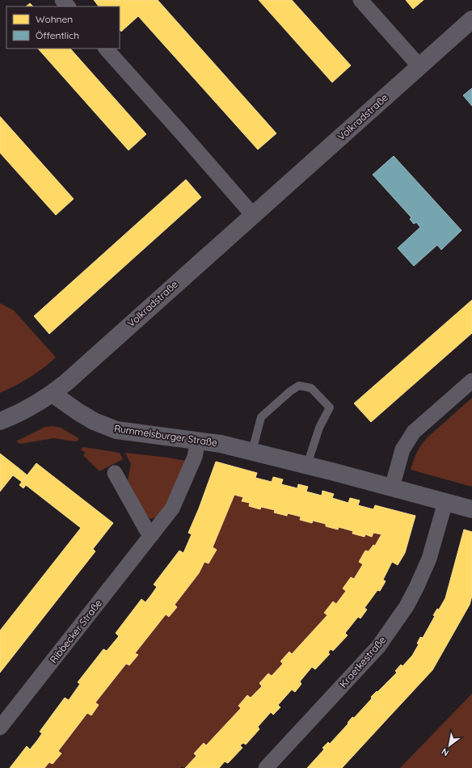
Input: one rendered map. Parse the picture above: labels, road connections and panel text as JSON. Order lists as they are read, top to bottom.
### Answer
{
  "streets": {
    "street": [
      "Volkradstraße",
      "Rummelsburger Straße",
      "Ribbecker Straße",
      "Kraetkestraße"
    ]
  },
  "crossings": [
    ["Volkradstraße", "Rummelsburger Straße"],
    ["Rummelsburger Straße", "Ribbecker Straße"],
    ["Rummelsburger Straße", "Kraetkestraße"]
  ],
  "legend": ["Wohnen", "Öffentlich"],
  "north": "bottom left"
}
